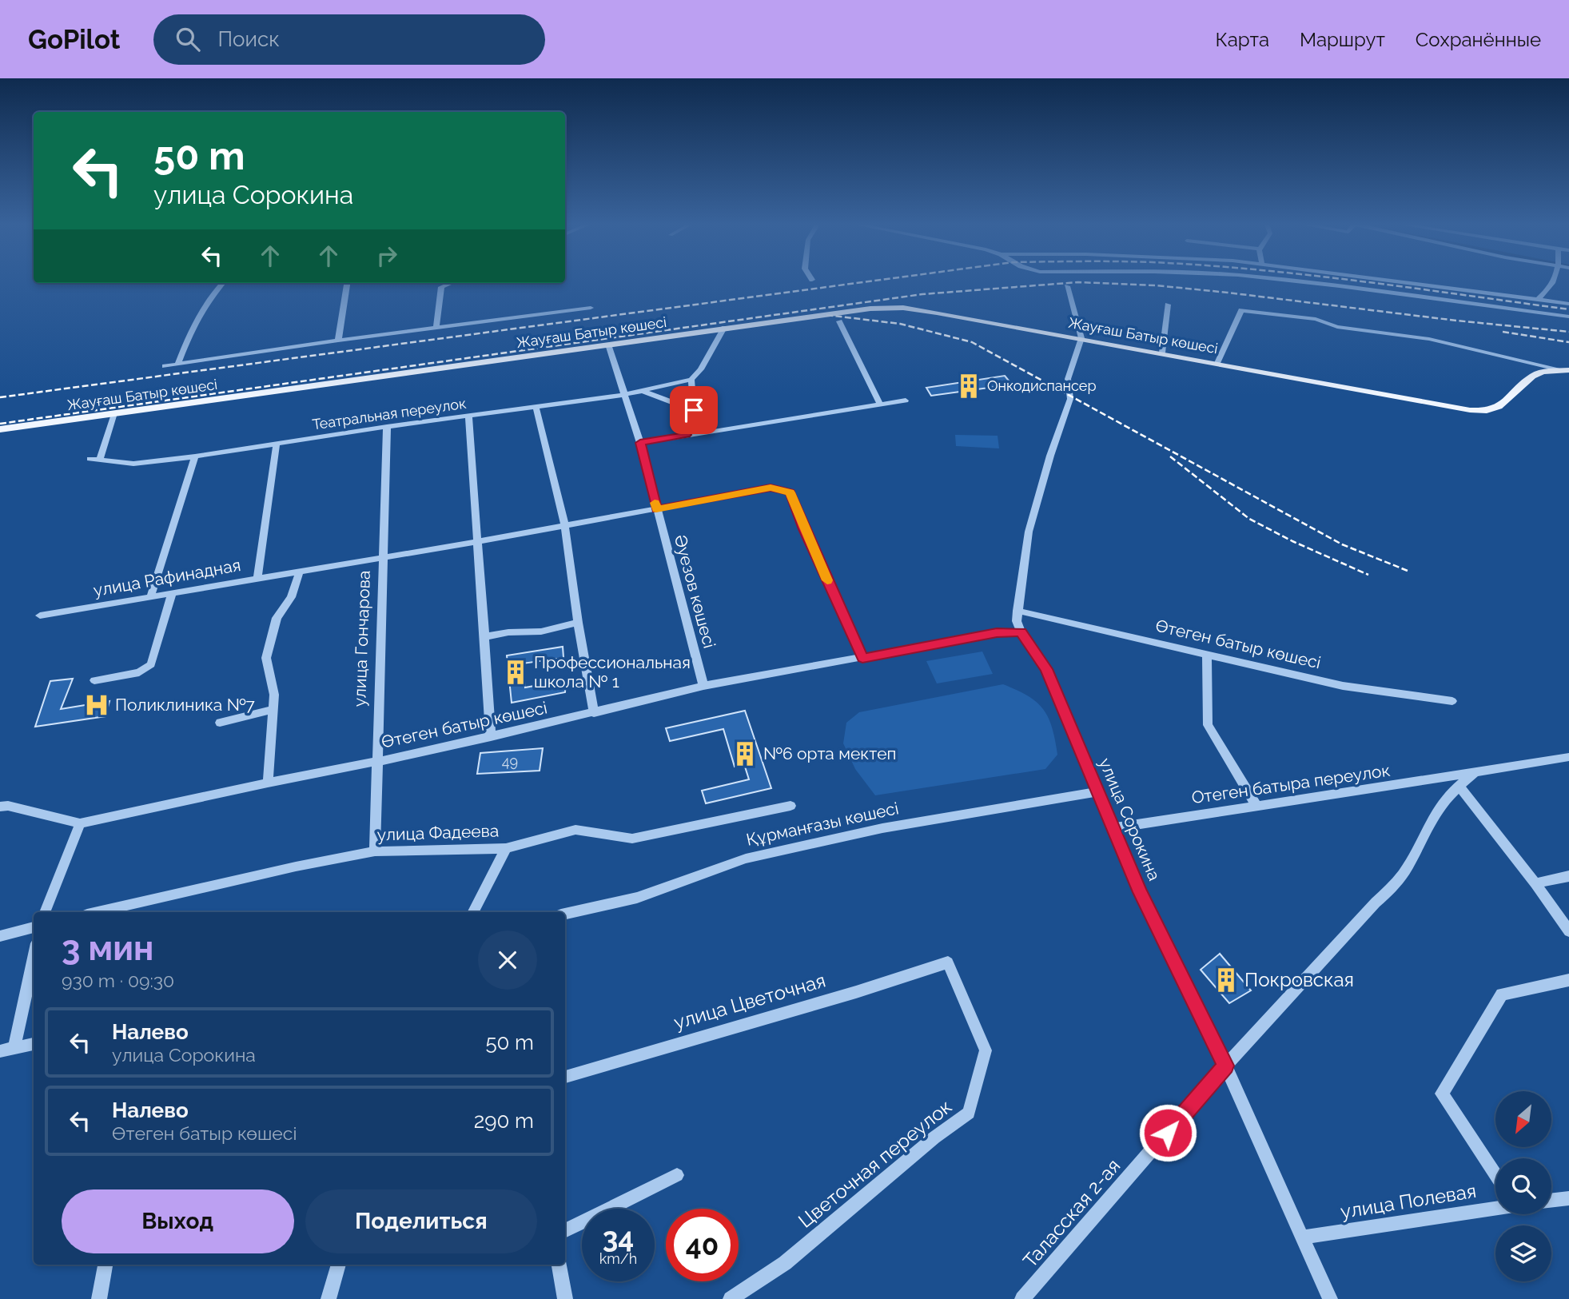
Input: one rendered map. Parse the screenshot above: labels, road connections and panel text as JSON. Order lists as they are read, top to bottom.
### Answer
{
  "streets": {
    "main road": ["Жауғаш Батыр көшесі"],
    "street": [
      "Театральная переулок",
      "улица Рафинадная",
      "Әуезов көшесі",
      "улица Гончарова",
      "Өтеген батыр көшесі",
      "Отеген батыра переулок",
      "улица Сорокина",
      "Құрманғазы көшесі",
      "улица Фадеева",
      "улица Цветочная",
      "Цветочная переулок",
      "улица Полевая",
      "Таласская 2-ая"
    ]
  },
  "crossings": [
    ["Жауғаш Батыр көшесі", "Әуезов көшесі"],
    ["Жауғаш Батыр көшесі", "улица Сорокина"],
    ["Театральная переулок", "Әуезов көшесі"],
    ["Театральная переулок", "улица Гончарова"],
    ["улица Рафинадная", "Әуезов көшесі"],
    ["улица Рафинадная", "улица Гончарова"],
    ["улица Рафинадная", "Өтеген батыр көшесі"],
    ["Әуезов көшесі", "Өтеген батыр көшесі"],
    ["улица Гончарова", "Өтеген батыр көшесі"],
    ["улица Гончарова", "улица Фадеева"],
    ["Өтеген батыр көшесі", "улица Сорокина"],
    ["Отеген батыра переулок", "улица Сорокина"],
    ["Отеген батыра переулок", "Таласская 2-ая"],
    ["улица Сорокина", "Құрманғазы көшесі"],
    ["улица Сорокина", "улица Полевая"],
    ["улица Сорокина", "Таласская 2-ая"],
    ["улица Цветочная", "Цветочная переулок"]
  ],
  "places": {
    "building": [
      "Онкодиспансер",
      "Профессиональная школа № 1",
      "№6 орта мектеп",
      "Покровская"
    ],
    "hospital": ["Поликлиника №7"]
  },
  "house_numbers": ["49"],
  "north": "bottom left",
  "page": {
    "header": "GoPilot",
    "search": "Поиск",
    "nav": ["Карта", "Маршрут", "Сохранённые"],
    "turn": ["50 m", "улица Сорокина"],
    "heading": ["3 мин", "930 m · 09:30"],
    "list": [
      {
        "name": "Налево",
        "note": "улица Сорокина",
        "value": "50 m"
      },
      {
        "name": "Налево",
        "note": "Өтеген батыр көшесі",
        "value": "290 m"
      }
    ],
    "buttons": ["Выход", "Поделиться"],
    "speed": "34 km/h",
    "limit": "40"
  }
}
